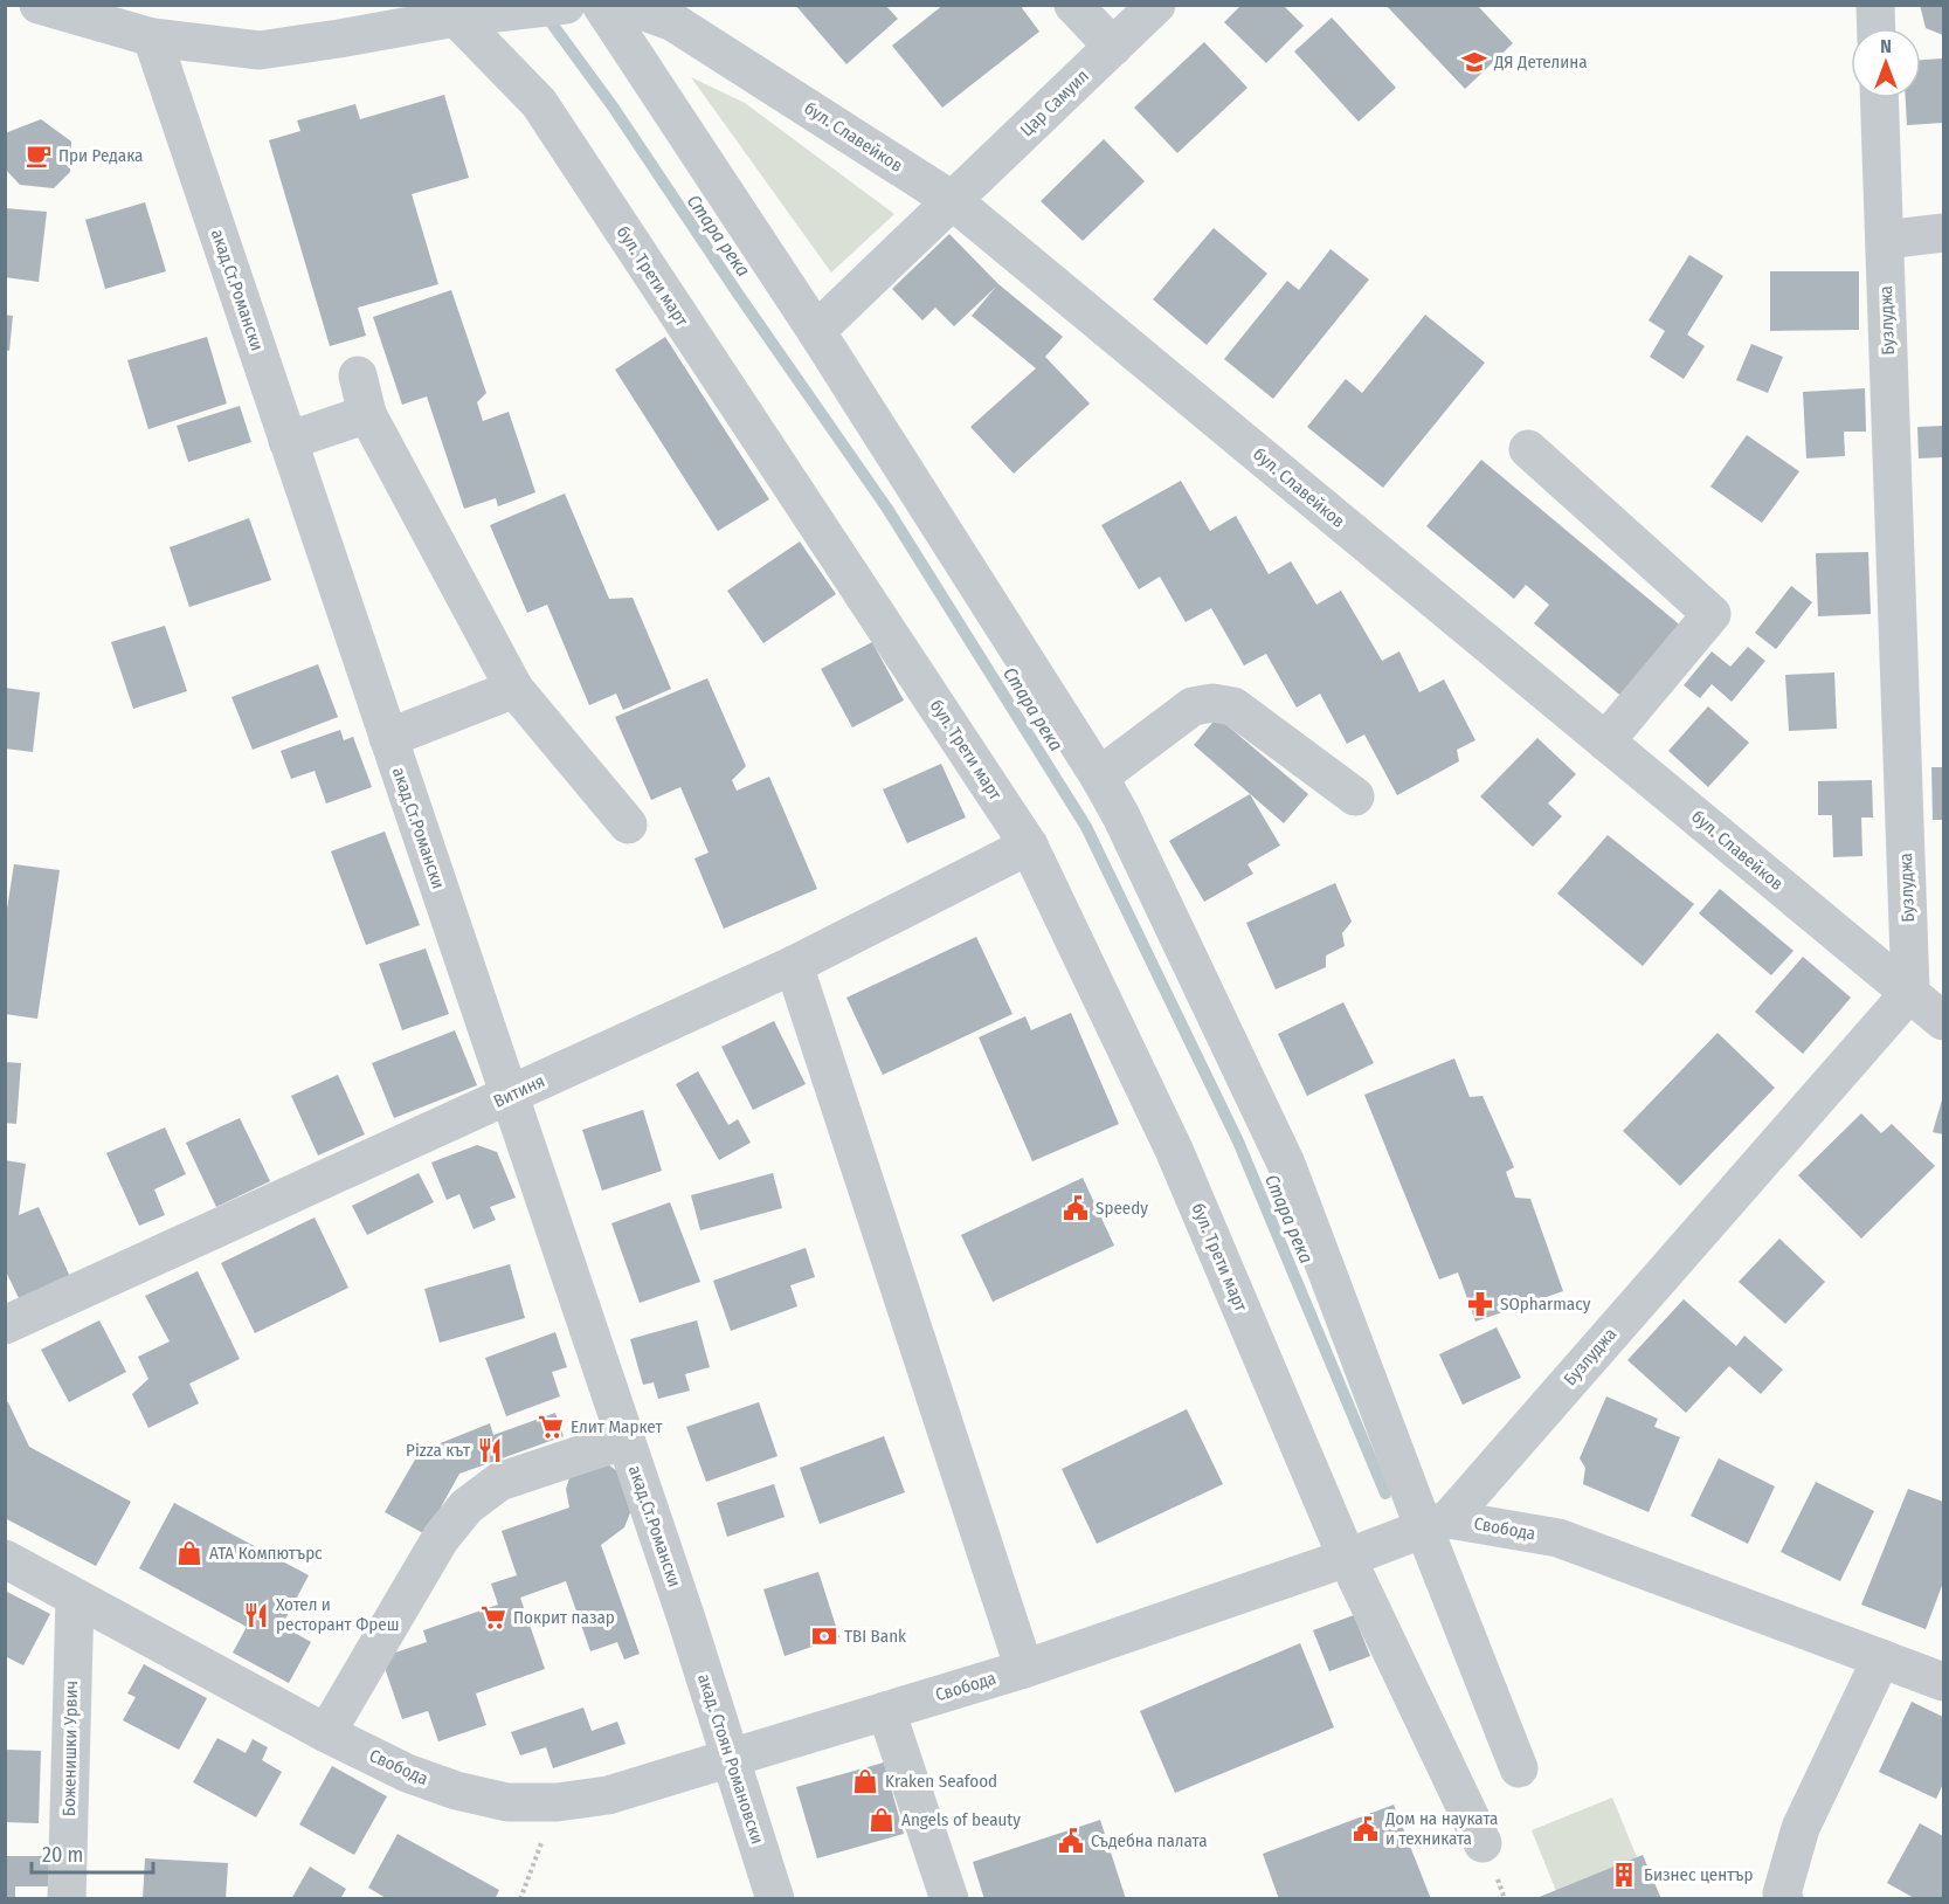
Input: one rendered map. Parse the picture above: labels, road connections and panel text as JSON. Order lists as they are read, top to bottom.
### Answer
{
  "streets": {
    "street": [
      "Цар Самуил",
      "бул. Славейков",
      "бул. Трети март",
      "акад.Ст.Романски",
      "Бузлуджа",
      "Витиня",
      "Свобода",
      "Боженишки Урвич",
      "акад. Стоян Романовски"
    ]
  },
  "crossings": [
    ["Цар Самуил", "бул. Славейков"],
    ["бул. Славейков", "Бузлуджа"],
    ["бул. Трети март", "Витиня"],
    ["бул. Трети март", "Свобода"],
    ["акад.Ст.Романски", "Витиня"],
    ["акад.Ст.Романски", "акад. Стоян Романовски"],
    ["Бузлуджа", "Свобода"],
    ["Свобода", "Боженишки Урвич"],
    ["Свобода", "акад. Стоян Романовски"]
  ],
  "water": ["Стара река"],
  "places": {
    "school or university": ["ДЯ Детелина"],
    "cafe": ["При Редака"],
    "public building": ["Speedy", "Дом на науката и техниката", "Съдебна палата"],
    "pharmacy": ["SOpharmacy"],
    "supermarket": ["Елит Маркет", "Покрит пазар"],
    "restaurant": ["Pizza кът", "Хотел и ресторант Фреш"],
    "shop": ["АТА Компютърс", "Kraken Seafood", "Angels of beauty"],
    "bank": ["TBI Bank"],
    "building": ["Бизнес център"]
  },
  "scale_bar": "20 m",
  "north": "top"
}
